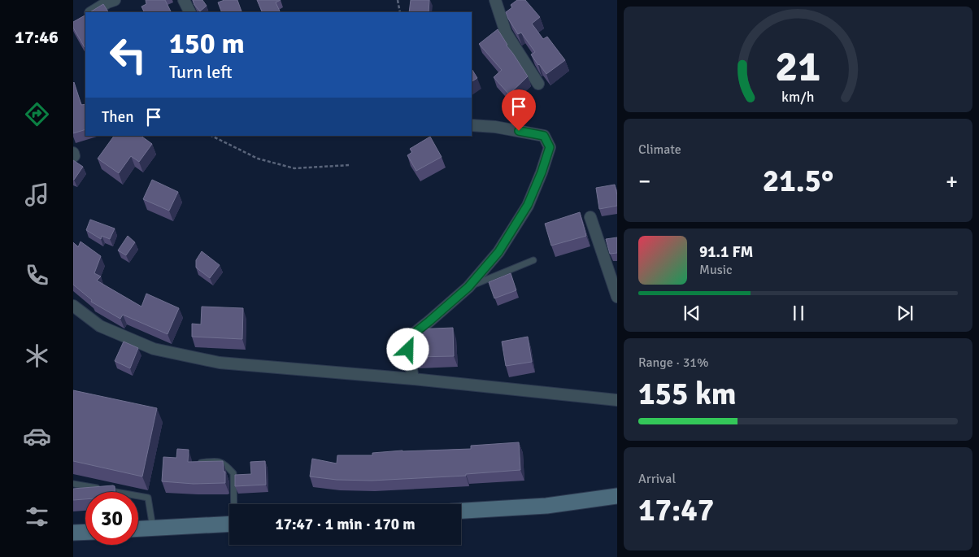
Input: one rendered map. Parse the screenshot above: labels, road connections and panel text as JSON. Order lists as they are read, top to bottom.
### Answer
{
  "page": {
    "tabs": "17:46",
    "turn": ["150 m", "Turn left"],
    "then": "Then",
    "tile": [
      "Climate",
      ["Range · 31%", "155 km"],
      ["Arrival", "17:47"]
    ],
    "heat": ["−", "21.5°", "+"],
    "song": ["91.1 FM", "Music"],
    "limit": "30",
    "trip": "17:47 · 1 min · 170 m",
    "gauge": ["21", "km/h"]
  }
}
